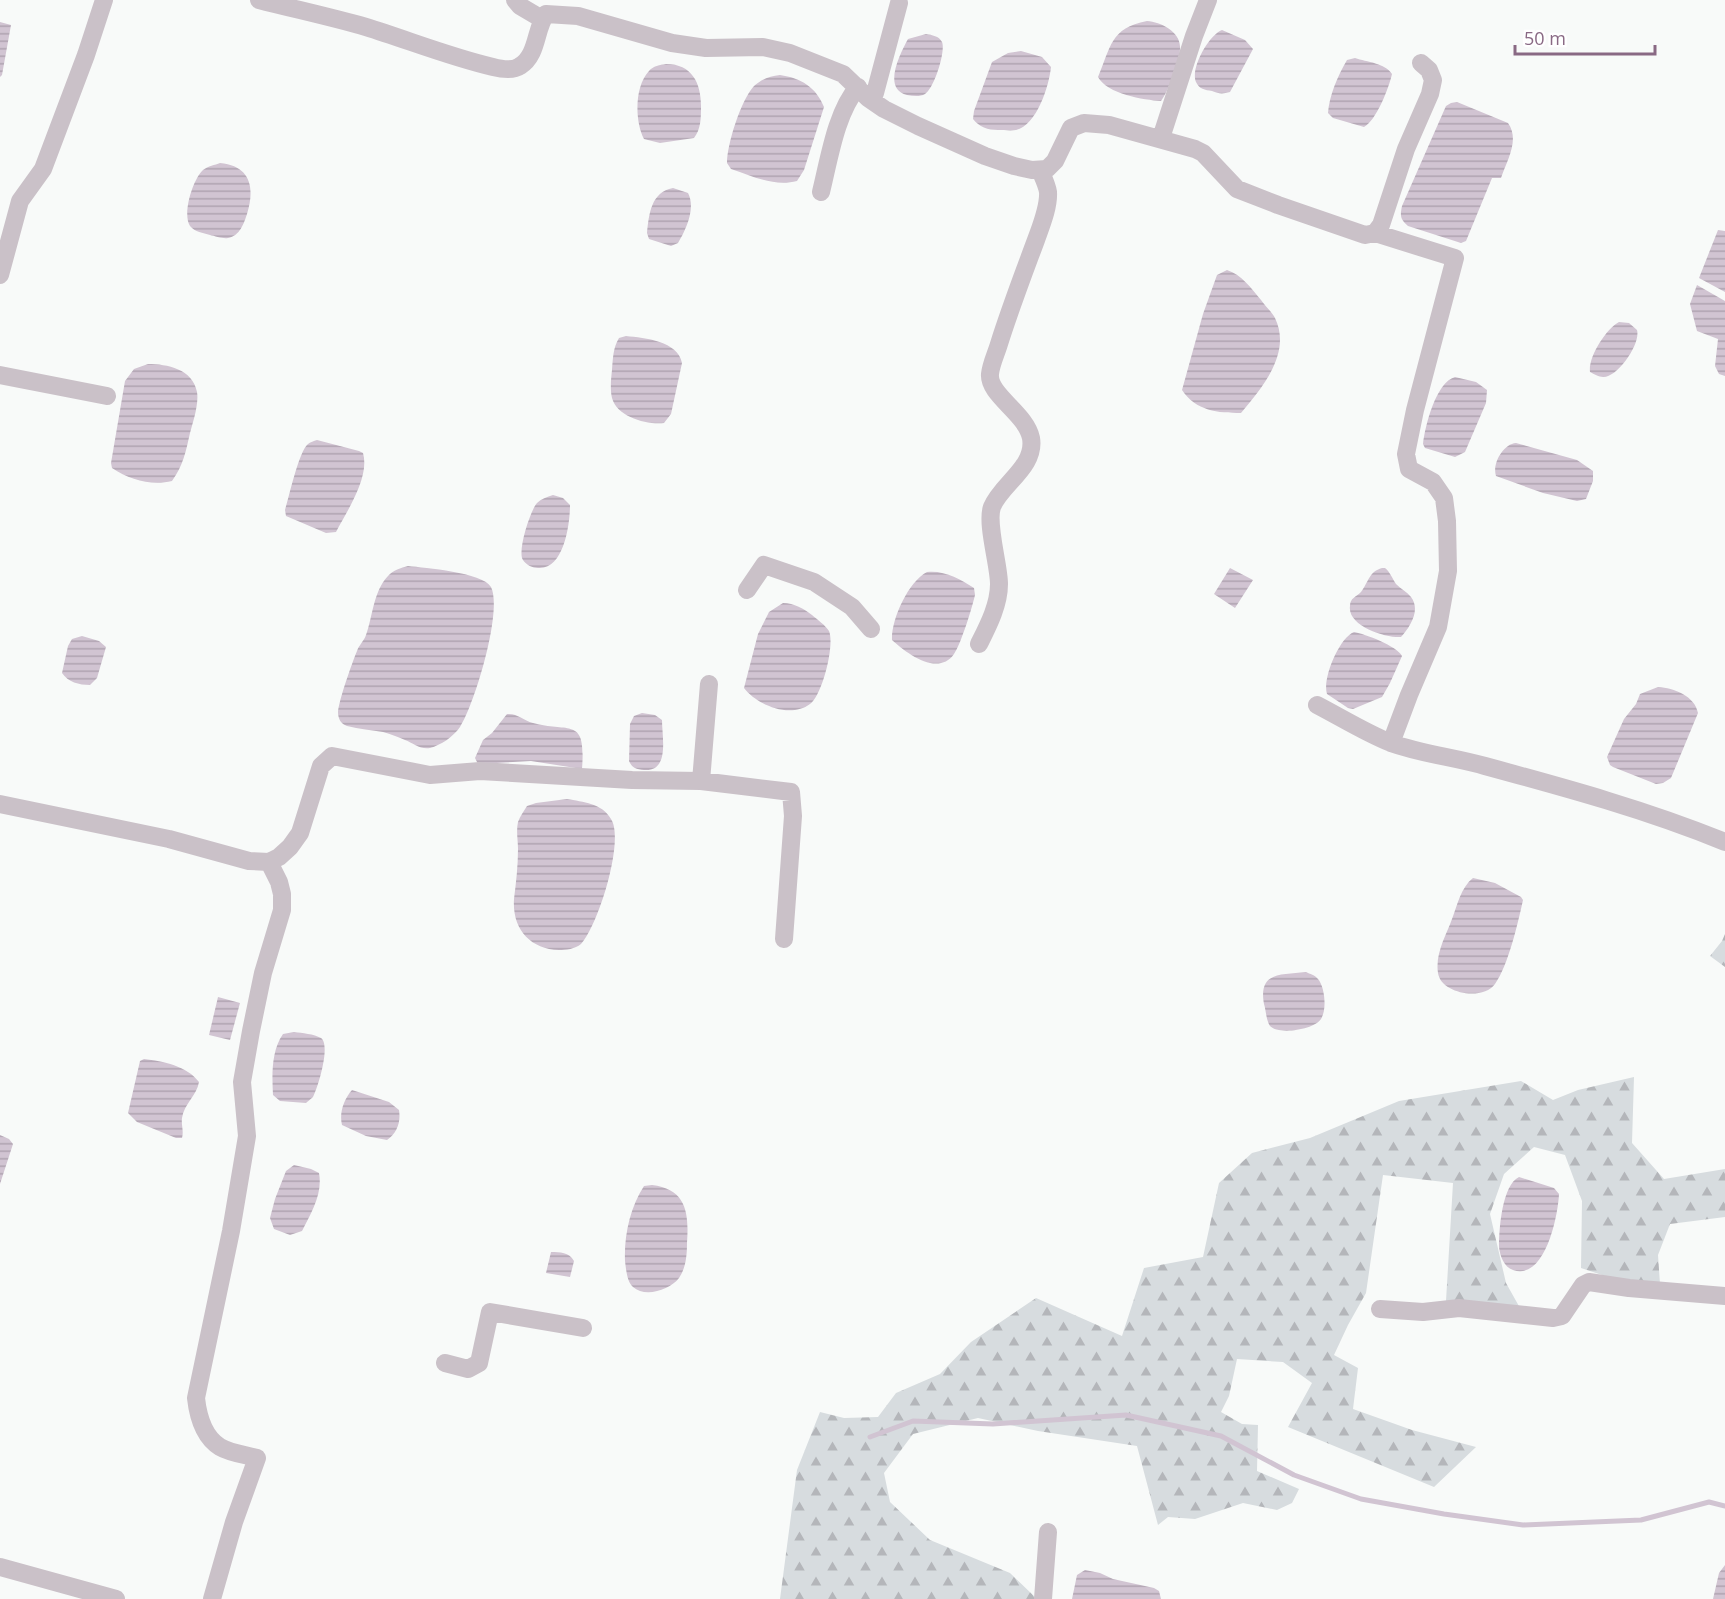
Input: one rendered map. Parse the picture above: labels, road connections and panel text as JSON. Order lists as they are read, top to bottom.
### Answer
{
  "scale_bar": "50 m"
}
